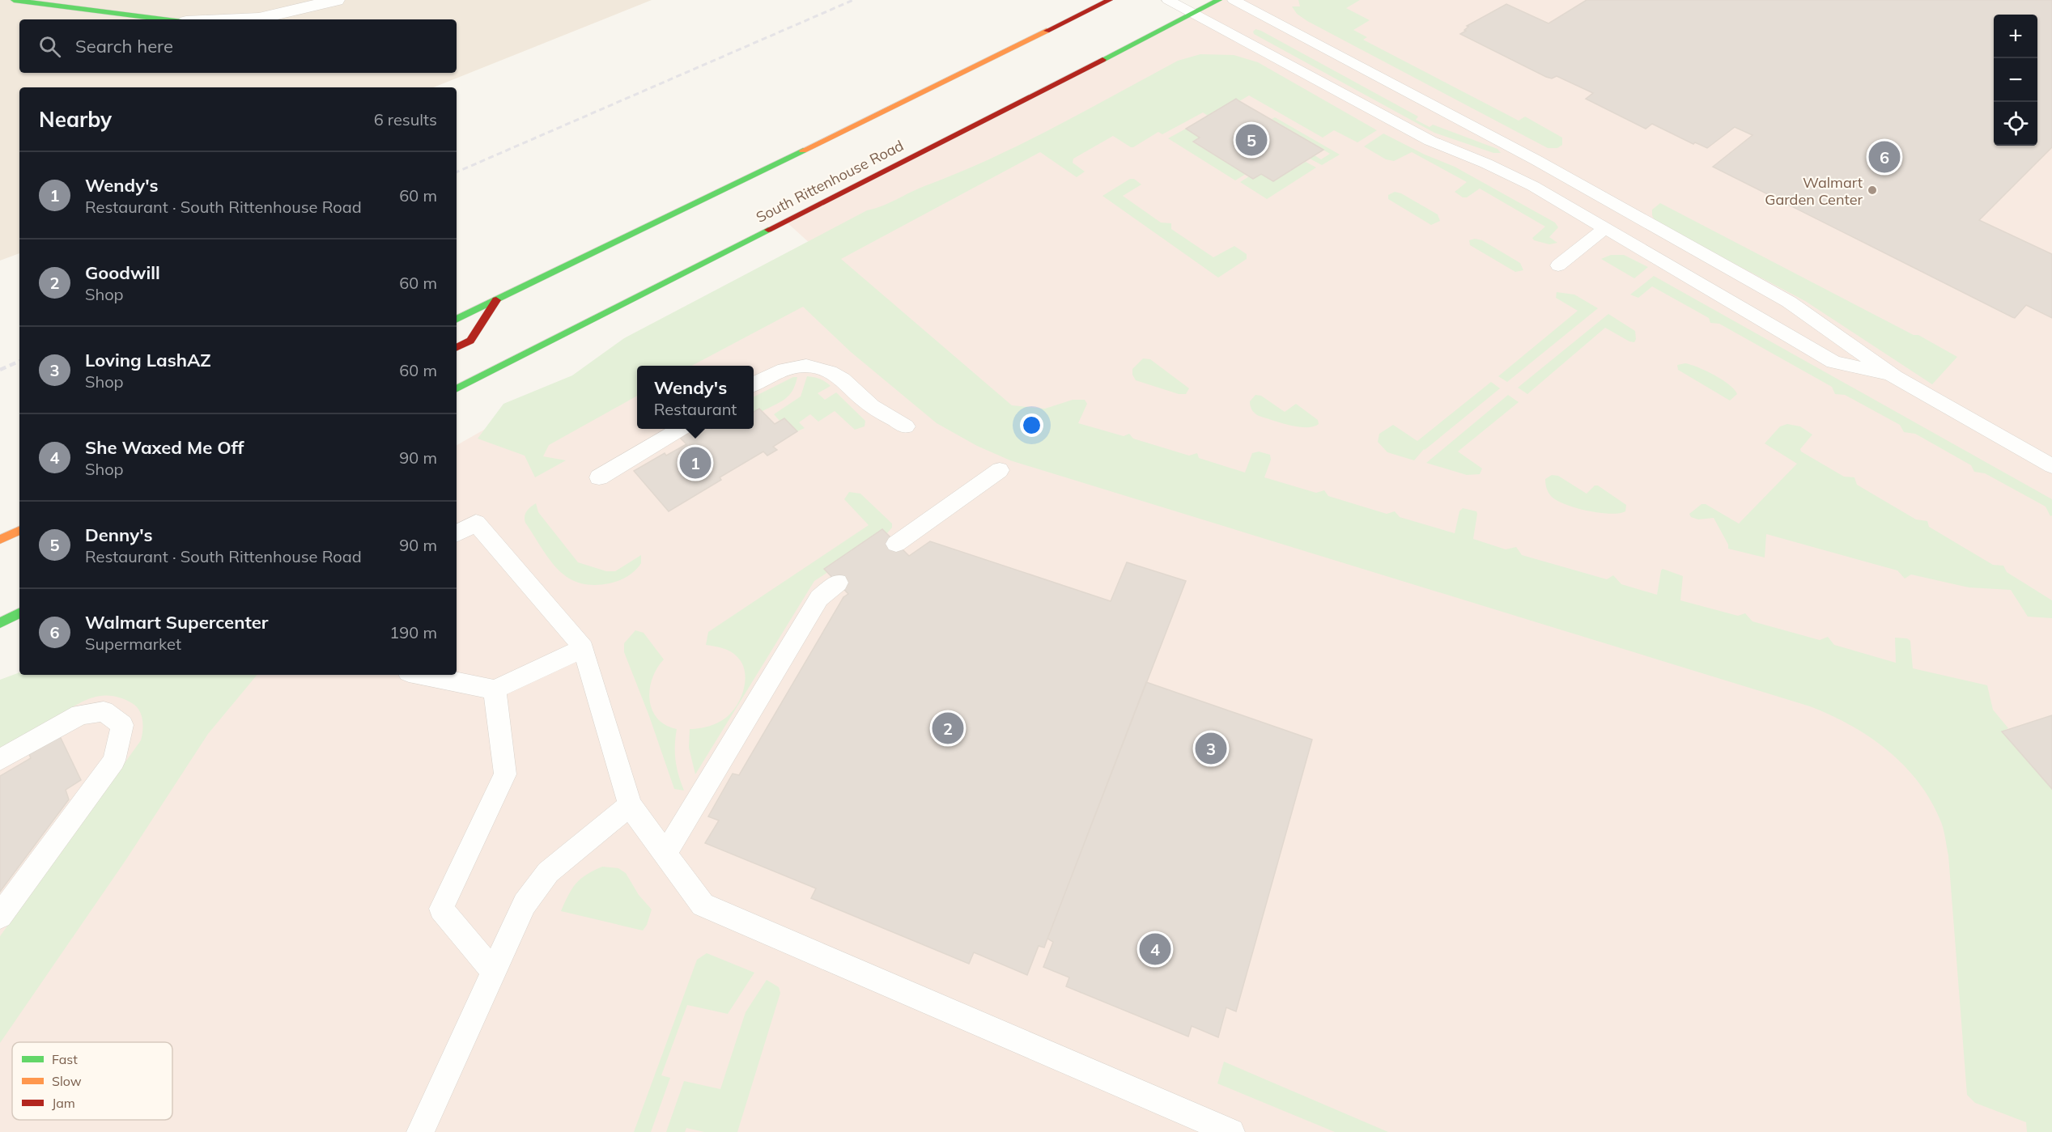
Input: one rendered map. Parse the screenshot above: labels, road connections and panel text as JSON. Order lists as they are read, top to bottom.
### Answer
{
  "streets": {
    "main road": ["South Rittenhouse Road"]
  },
  "places": ["Walmart Garden Center"],
  "legend": ["Fast", "Slow", "Jam"],
  "page": {
    "map_buttons": ["+", "−"],
    "search": "Search here",
    "heading": ["Nearby", "6 results"],
    "pins": [
      "5",
      "6",
      "1",
      "2",
      "3",
      "4"
    ],
    "list": [
      {
        "mark": "1",
        "name": "Wendy's",
        "note": "Restaurant · South Rittenhouse Road",
        "value": "60 m"
      },
      {
        "mark": "2",
        "name": "Goodwill",
        "note": "Shop",
        "value": "60 m"
      },
      {
        "mark": "3",
        "name": "Loving LashAZ",
        "note": "Shop",
        "value": "60 m"
      },
      {
        "mark": "4",
        "name": "She Waxed Me Off",
        "note": "Shop",
        "value": "90 m"
      },
      {
        "mark": "5",
        "name": "Denny's",
        "note": "Restaurant · South Rittenhouse Road",
        "value": "90 m"
      },
      {
        "mark": "6",
        "name": "Walmart Supercenter",
        "note": "Supermarket",
        "value": "190 m"
      }
    ],
    "popup": ["Wendy's", "Restaurant"]
  }
}
